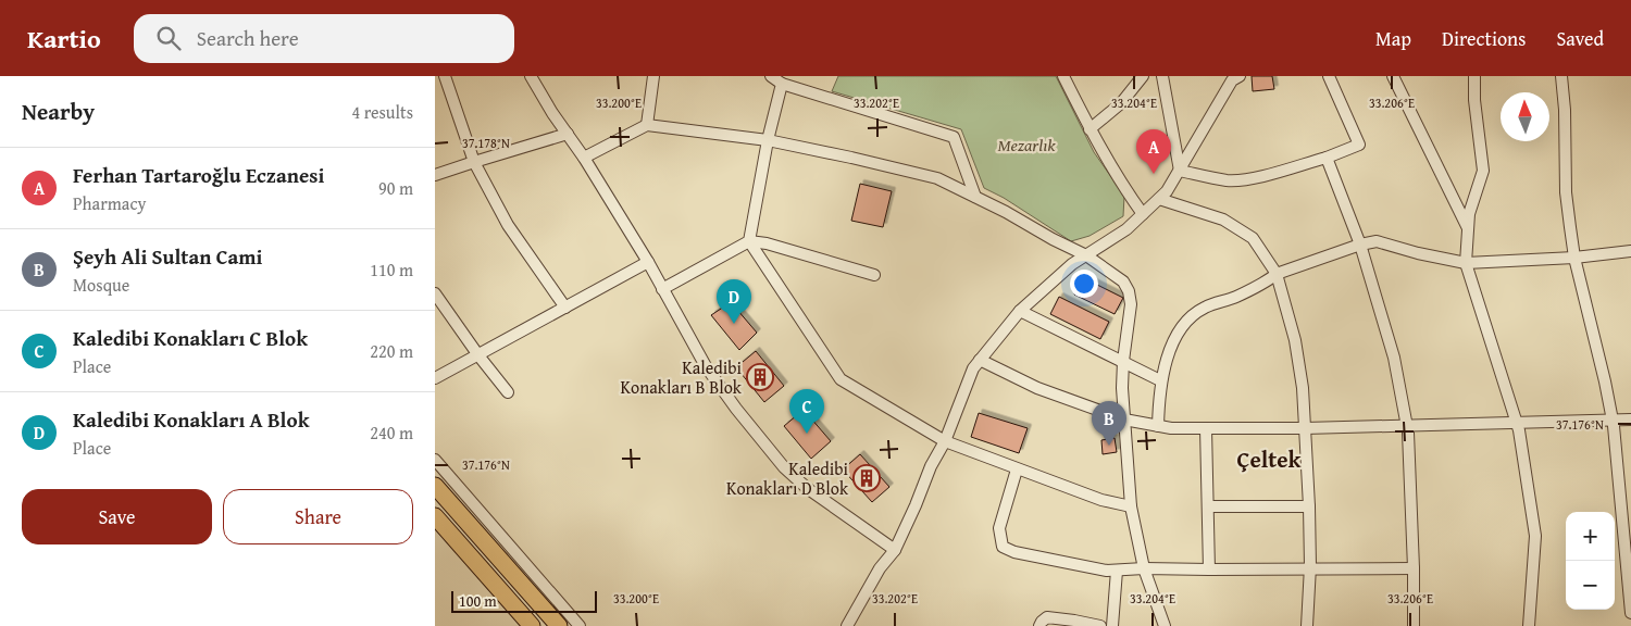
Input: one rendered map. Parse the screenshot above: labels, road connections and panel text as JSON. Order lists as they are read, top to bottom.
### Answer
{
  "districts": ["Çeltek"],
  "parks": ["Mezarlık"],
  "places": {
    "building": ["Kaledibi Konakları B Blok", "Kaledibi Konakları D Blok"]
  },
  "scale_bar": "100 m",
  "north": "top",
  "page": {
    "header": "Kartio",
    "search": "Search here",
    "nav": ["Map", "Directions", "Saved"],
    "heading": ["Nearby", "4 results"],
    "pins": [
      "A",
      "D",
      "C",
      "B"
    ],
    "list": [
      {
        "mark": "A",
        "name": "Ferhan Tartaroğlu Eczanesi",
        "note": "Pharmacy",
        "value": "90 m"
      },
      {
        "mark": "B",
        "name": "Şeyh Ali Sultan Cami",
        "note": "Mosque",
        "value": "110 m"
      },
      {
        "mark": "C",
        "name": "Kaledibi Konakları C Blok",
        "note": "Place",
        "value": "220 m"
      },
      {
        "mark": "D",
        "name": "Kaledibi Konakları A Blok",
        "note": "Place",
        "value": "240 m"
      }
    ],
    "buttons": ["Save", "Share"],
    "map_buttons": ["+", "−"],
    "scale": "100 m"
  },
  "coordinates": [
    "33.200°E",
    "33.202°E",
    "33.204°E",
    "33.206°E",
    "37.178°N",
    "37.176°N"
  ]
}
